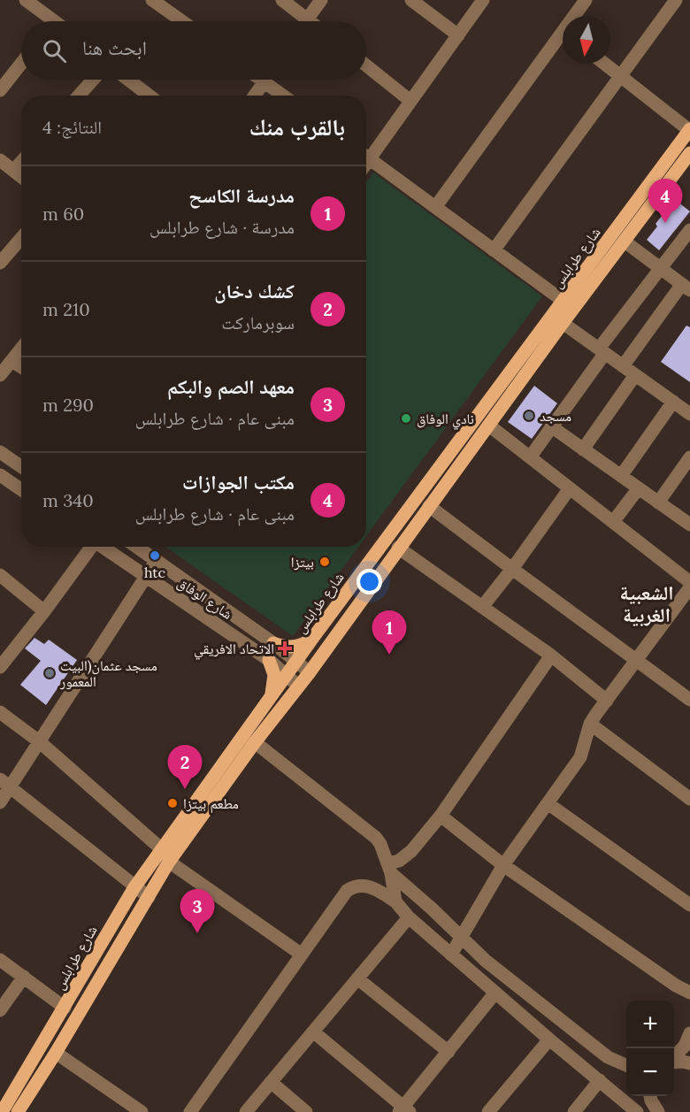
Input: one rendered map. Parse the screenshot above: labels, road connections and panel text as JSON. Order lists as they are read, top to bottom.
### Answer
{
  "streets": {
    "main road": ["شارع طرابلس"],
    "street": ["شارع الوفاق"]
  },
  "crossings": [
    ["شارع طرابلس", "شارع الوفاق"]
  ],
  "districts": ["الشعبية الغربية"],
  "places": {
    "other": [
      "مسجد",
      "نادي الوفاق",
      "htc",
      "بيتزا",
      "مسجد عثمان(البيت المعمور",
      "مطعم بيتزا"
    ],
    "health": ["الاتحاد الافريقي"]
  },
  "north": "bottom",
  "page": {
    "search": "ابحث هنا",
    "heading": ["بالقرب منك", "النتائج: 4"],
    "list": [
      {
        "mark": "1",
        "name": "مدرسة الكاسح",
        "note": "مدرسة · شارع طرابلس",
        "value": "60 m"
      },
      {
        "mark": "2",
        "name": "كشك دخان",
        "note": "سوبرماركت",
        "value": "210 m"
      },
      {
        "mark": "3",
        "name": "معهد الصم والبكم",
        "note": "مبنى عام · شارع طرابلس",
        "value": "290 m"
      },
      {
        "mark": "4",
        "name": "مكتب الجوازات",
        "note": "مبنى عام · شارع طرابلس",
        "value": "340 m"
      }
    ],
    "pins": [
      "4",
      "1",
      "2",
      "3"
    ],
    "map_buttons": ["+", "−"]
  }
}
